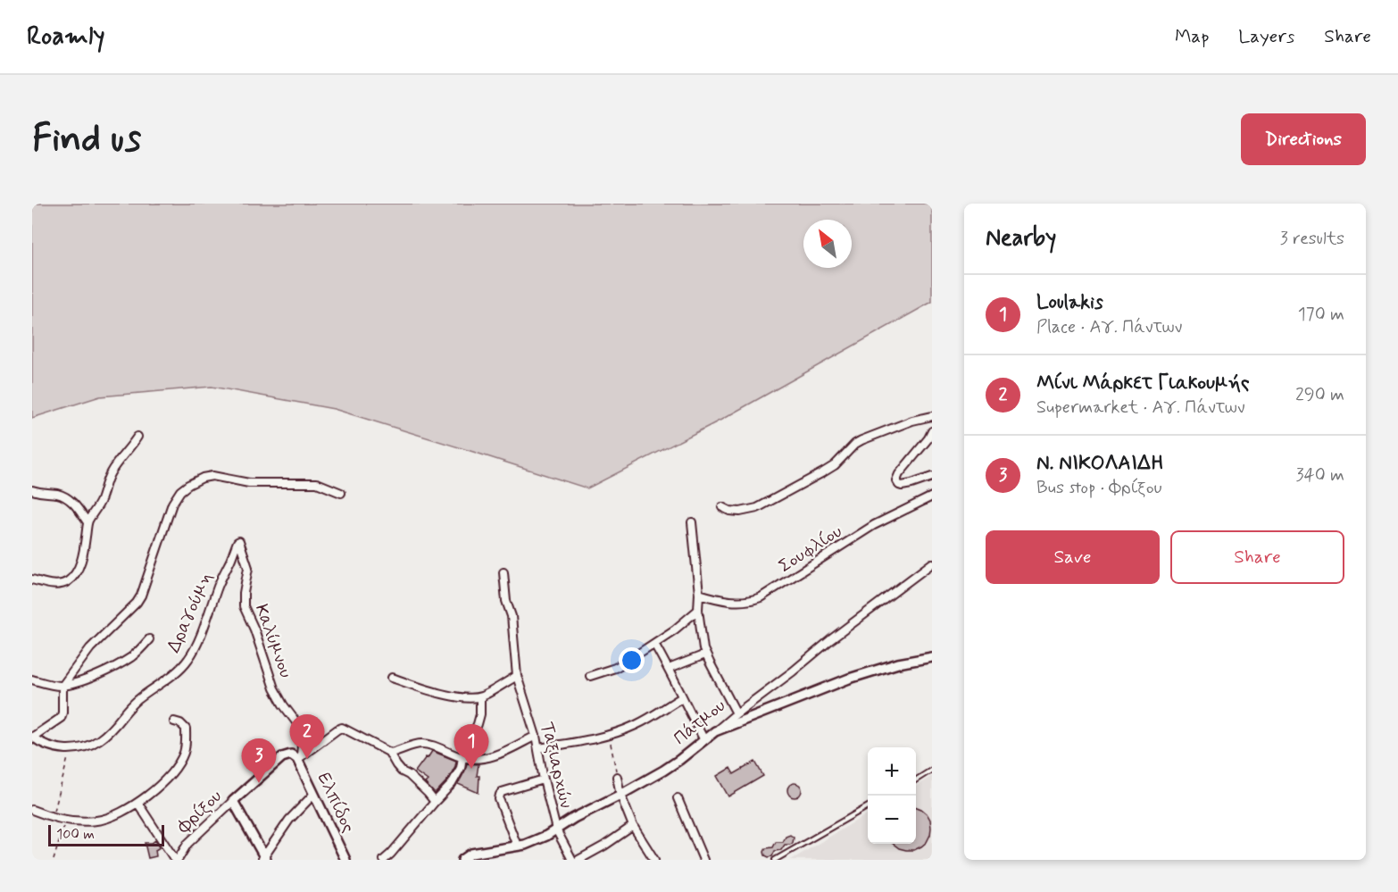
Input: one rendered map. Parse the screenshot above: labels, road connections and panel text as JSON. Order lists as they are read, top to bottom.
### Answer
{
  "streets": {
    "street": [
      "Σουφλίου",
      "Δραγούμη",
      "Καλύμνου",
      "Πάτμου",
      "Ταξιαρχών",
      "Ελπίδος",
      "Φρίξου"
    ]
  },
  "crossings": [
    ["Δραγούμη", "Καλύμνου"],
    ["Καλύμνου", "Ελπίδος"],
    ["Καλύμνου", "Φρίξου"],
    ["Πάτμου", "Ταξιαρχών"],
    ["Ελπίδος", "Φρίξου"]
  ],
  "scale_bar": "100 m",
  "north": "top left",
  "page": {
    "header": "Roamly",
    "nav": ["Map", "Layers", "Share"],
    "buttons": [
      "Directions",
      ["Save", "Share"]
    ],
    "title": "Find us",
    "heading": ["Nearby", "3 results"],
    "list": [
      {
        "mark": "1",
        "name": "Loulakis",
        "note": "Place · Αγ. Πάντων",
        "value": "170 m"
      },
      {
        "mark": "2",
        "name": "Μίνι Μάρκετ Γιακουμής",
        "note": "Supermarket · Αγ. Πάντων",
        "value": "290 m"
      },
      {
        "mark": "3",
        "name": "Ν. ΝΙΚΟΛΑΙΔΗ",
        "note": "Bus stop · Φρίξου",
        "value": "340 m"
      }
    ],
    "pins": ["2", "1", "3"],
    "map_buttons": ["+", "−"],
    "scale": "100 m"
  }
}
